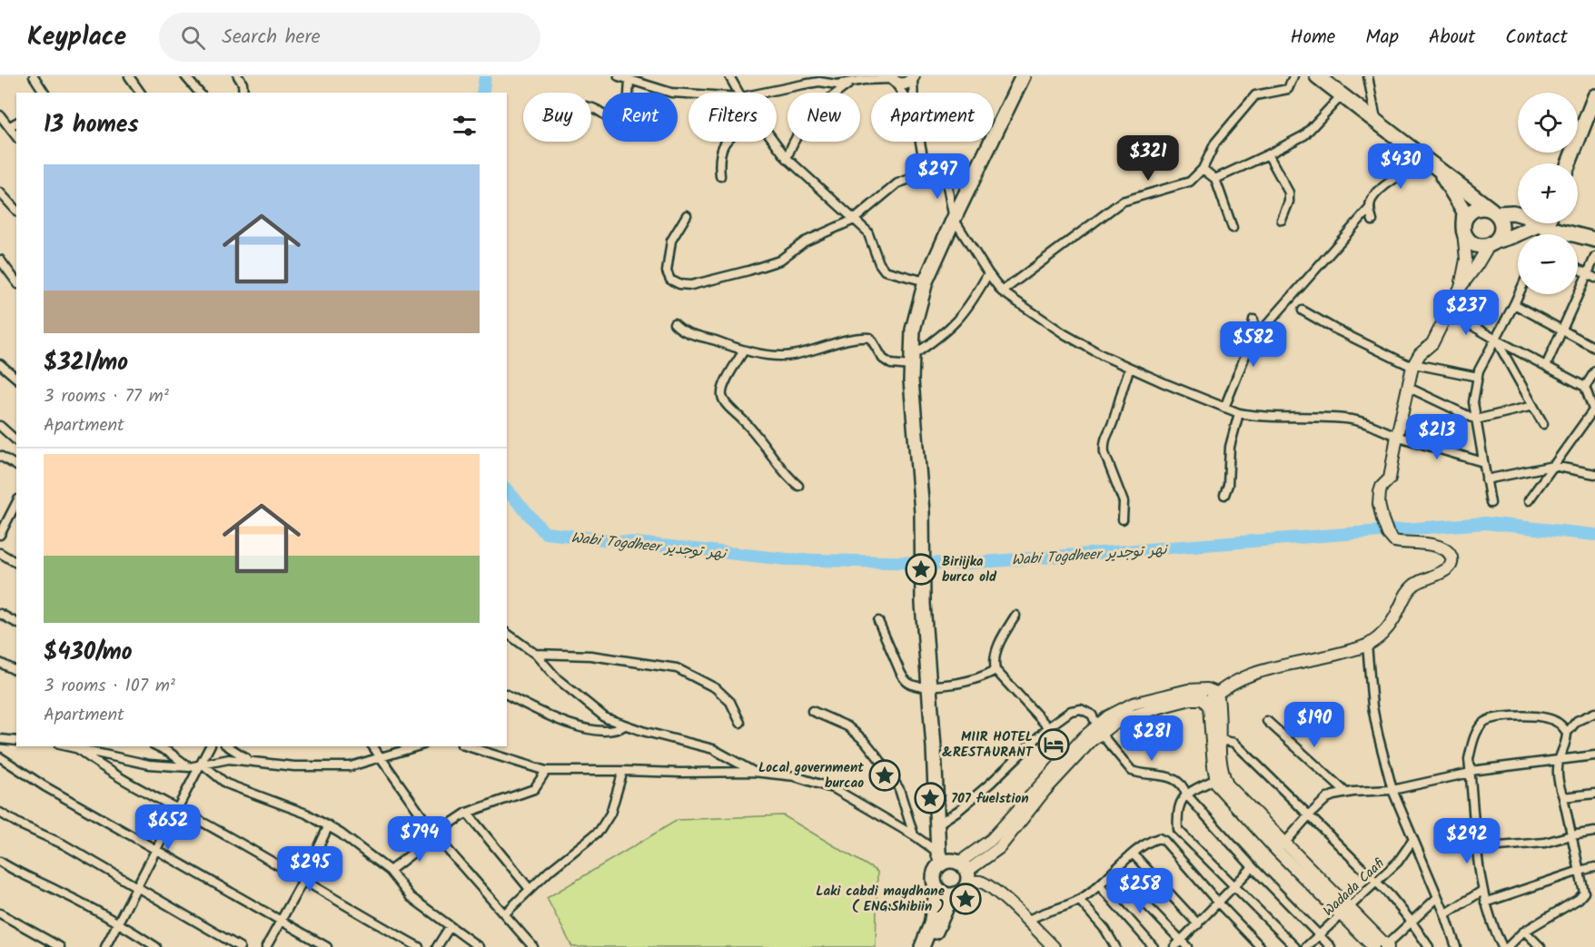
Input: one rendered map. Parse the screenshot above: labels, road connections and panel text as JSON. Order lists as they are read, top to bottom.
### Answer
{
  "streets": {
    "street": ["Wadada Caafi"]
  },
  "water": ["Wabi Togdheer نهر توجدير"],
  "places": {
    "place": [
      "Biriijka burco old",
      "Local government burcao",
      "707 fuelstion",
      "Laki cabdi maydhane ( ENG:Shibiin )"
    ],
    "hotel": ["MIIR HOTEL &RESTAURANT"]
  },
  "page": {
    "header": "Keyplace",
    "search": "Search here",
    "nav": [
      "Home",
      "Map",
      "About",
      "Contact"
    ],
    "map_buttons": ["+", "−"],
    "chip": [
      "Buy",
      "Rent",
      "Filters",
      "New",
      "Apartment"
    ],
    "heading": "13 homes",
    "price": [
      "$321",
      "$430",
      "$297",
      "$237",
      "$582",
      "$213",
      "$190",
      "$281",
      "$652",
      "$794",
      "$292",
      "$295",
      "$258"
    ],
    "list": [
      {
        "name": "$321/mo",
        "note": "3 rooms · 77 m² · Apartment"
      },
      {
        "name": "$430/mo",
        "note": "3 rooms · 107 m² · Apartment"
      }
    ]
  }
}
